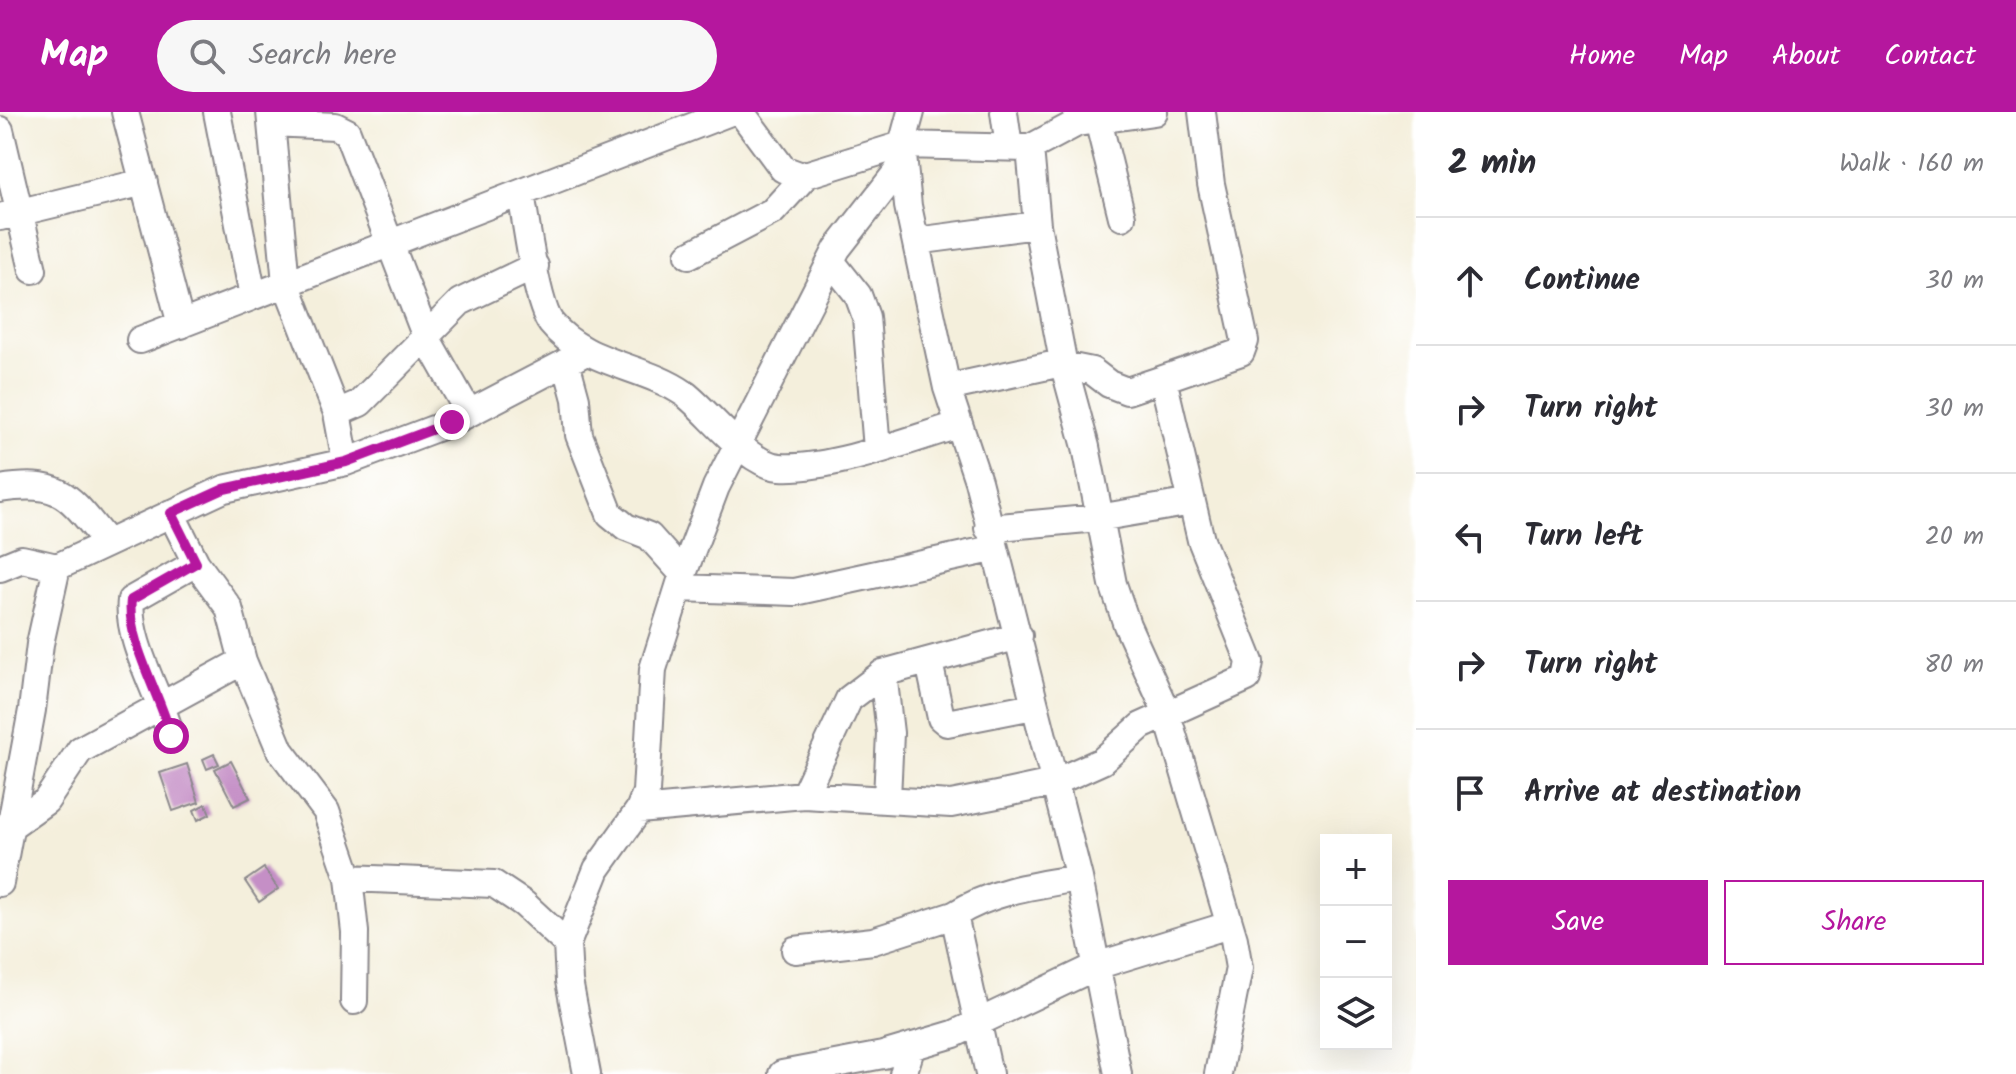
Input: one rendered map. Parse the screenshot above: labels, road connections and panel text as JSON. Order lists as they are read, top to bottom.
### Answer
{
  "page": {
    "header": "Map",
    "search": "Search here",
    "nav": [
      "Home",
      "Map",
      "About",
      "Contact"
    ],
    "heading": ["2 min", "Walk · 160 m"],
    "list": [
      ["Continue", "30 m"],
      ["Turn right", "30 m"],
      ["Turn left", "20 m"],
      ["Turn right", "80 m"],
      "Arrive at destination"
    ],
    "map_buttons": ["+", "−"],
    "buttons": ["Save", "Share"]
  }
}
